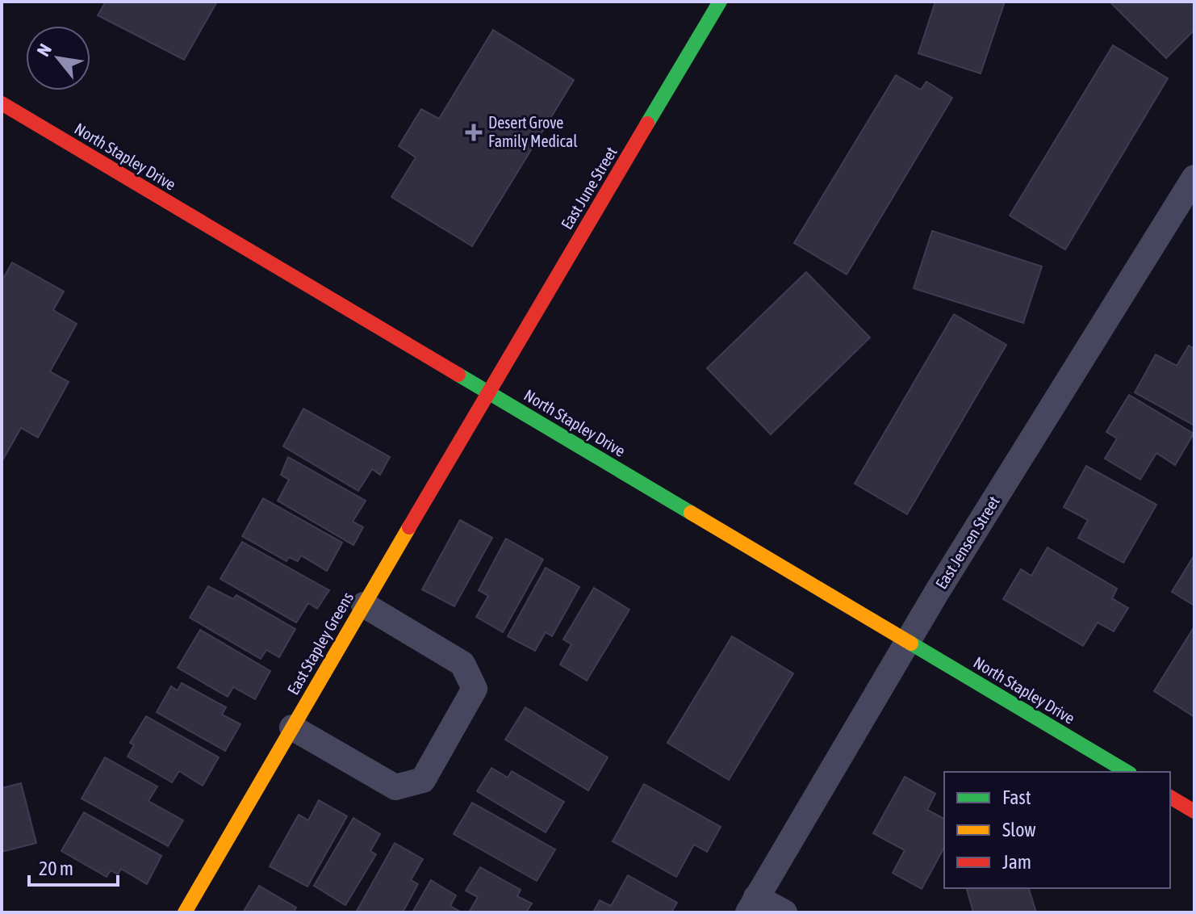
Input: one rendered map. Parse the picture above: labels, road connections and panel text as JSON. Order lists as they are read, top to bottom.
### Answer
{
  "streets": {
    "main road": ["North Stapley Drive", "East June Street", "East Stapley Greens"],
    "street": ["East Jensen Street"]
  },
  "crossings": [
    ["North Stapley Drive", "East June Street"],
    ["North Stapley Drive", "East Jensen Street"],
    ["North Stapley Drive", "East Stapley Greens"],
    ["East June Street", "East Stapley Greens"]
  ],
  "places": {
    "health": ["Desert Grove Family Medical"]
  },
  "legend": ["Fast", "Slow", "Jam"],
  "scale_bar": "20 m",
  "north": "top left"
}
